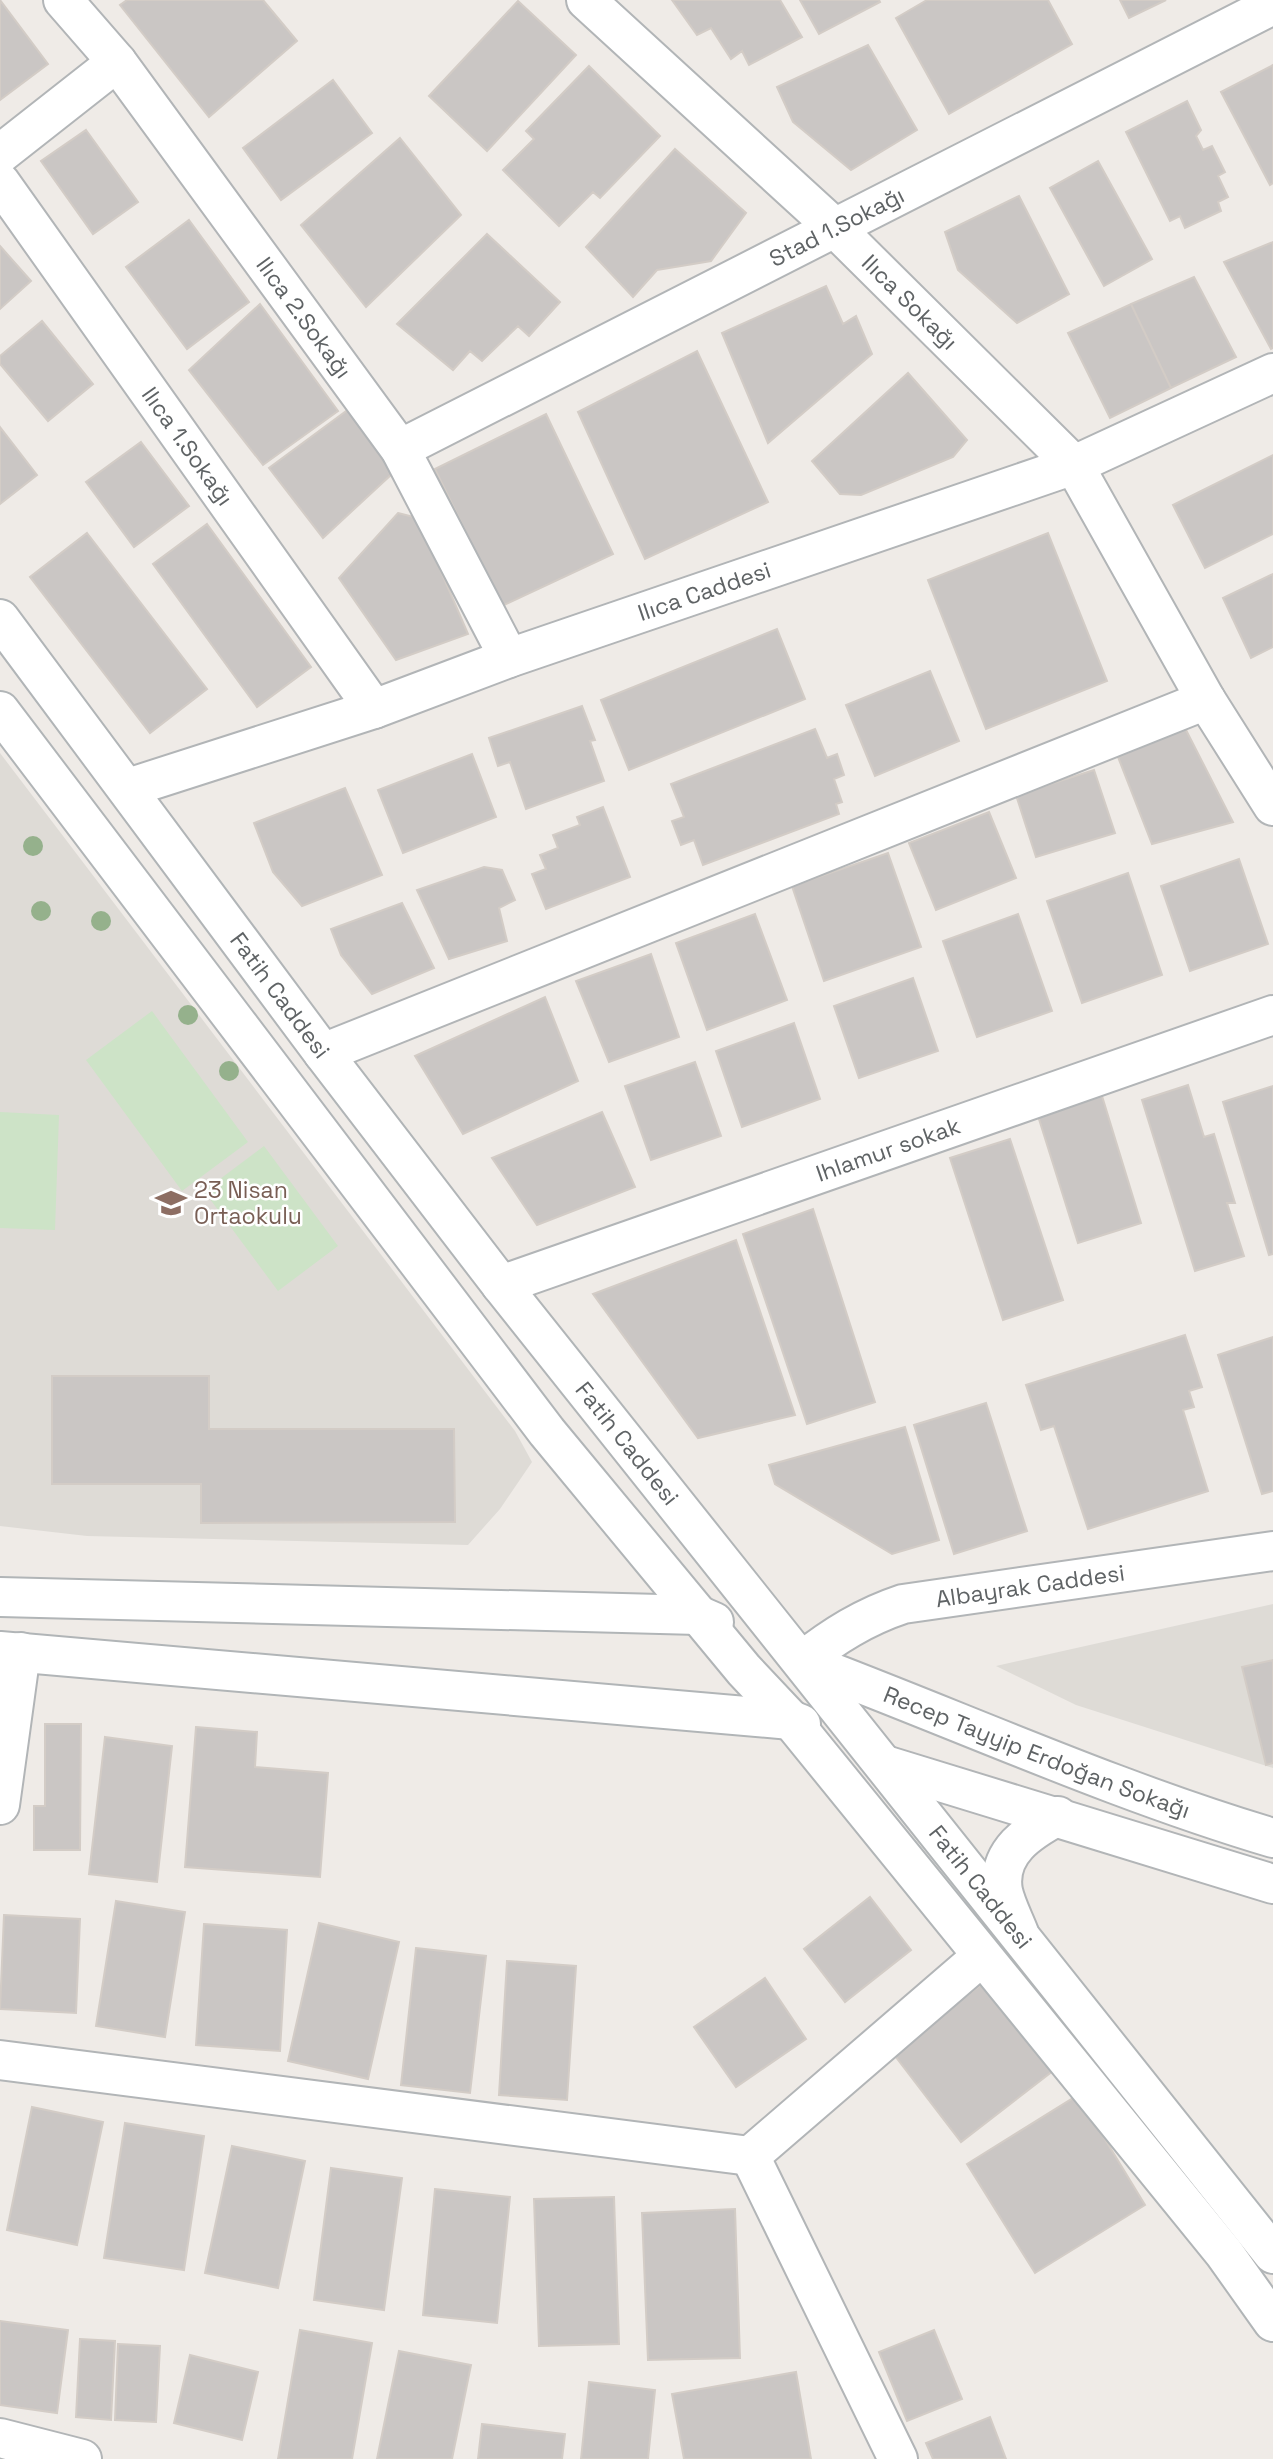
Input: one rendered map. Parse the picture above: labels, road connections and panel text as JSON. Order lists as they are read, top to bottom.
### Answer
{
  "streets": {
    "street": [
      "Stad 1.Sokağı",
      "Ilıca Sokağı",
      "Ilıca 2.Sokağı",
      "Ilıca 1.Sokağı",
      "Ilıca Caddesi",
      "Fatih Caddesi",
      "Ihlamur sokak",
      "Albayrak Caddesi",
      "Recep Tayyip Erdoğan Sokağı"
    ]
  },
  "crossings": [
    ["Stad 1.Sokağı", "Ilıca Sokağı"],
    ["Stad 1.Sokağı", "Ilıca 2.Sokağı"],
    ["Ilıca Sokağı", "Ilıca Caddesi"],
    ["Ilıca 2.Sokağı", "Ilıca Caddesi"],
    ["Ilıca 1.Sokağı", "Ilıca Caddesi"],
    ["Ilıca Caddesi", "Fatih Caddesi"],
    ["Fatih Caddesi", "Ihlamur sokak"],
    ["Fatih Caddesi", "Albayrak Caddesi"],
    ["Fatih Caddesi", "Recep Tayyip Erdoğan Sokağı"],
    ["Albayrak Caddesi", "Recep Tayyip Erdoğan Sokağı"]
  ],
  "places": {
    "school or university": ["23 Nisan Ortaokulu"]
  }
}
